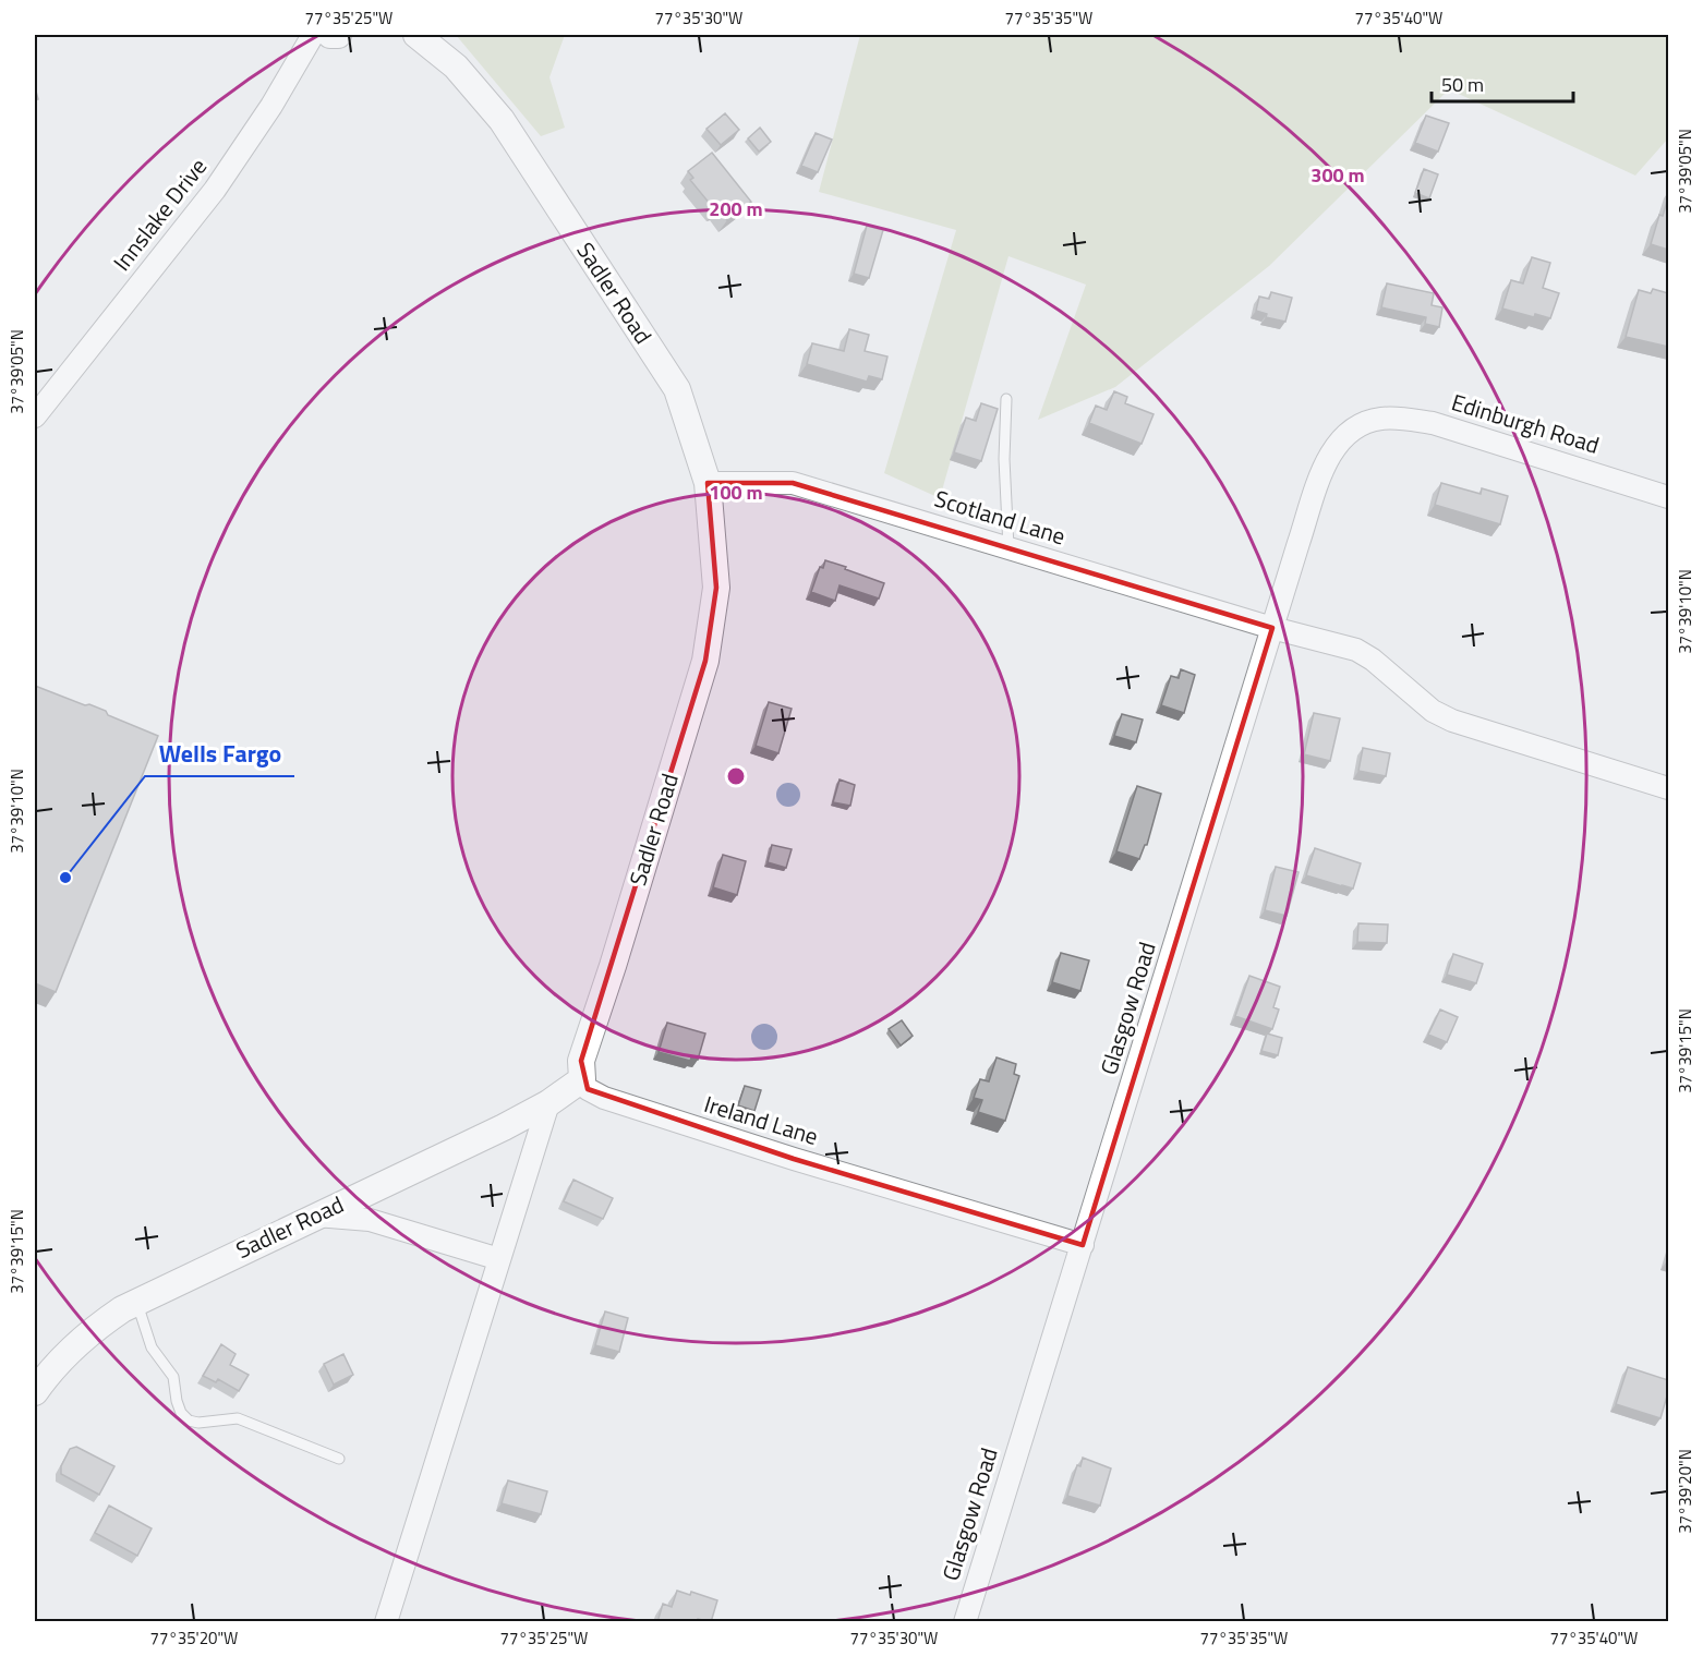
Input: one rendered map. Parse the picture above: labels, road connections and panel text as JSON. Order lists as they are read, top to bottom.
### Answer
{
  "streets": {
    "street": [
      "Innslake Drive",
      "Sadler Road",
      "Edinburgh Road",
      "Scotland Lane",
      "Glasgow Road",
      "Ireland Lane"
    ]
  },
  "crossings": [
    ["Sadler Road", "Scotland Lane"],
    ["Sadler Road", "Ireland Lane"],
    ["Edinburgh Road", "Glasgow Road"],
    ["Scotland Lane", "Glasgow Road"],
    ["Glasgow Road", "Ireland Lane"]
  ],
  "places": ["Wells Fargo"],
  "scale_bar": "50 m",
  "coordinates": [
    "77°35'25\"W",
    "77°35'30\"W",
    "77°35'35\"W",
    "77°35'40\"W",
    "37°39'05\"N",
    "37°39'10\"N",
    "37°39'15\"N",
    "37°39'20\"N",
    "77°35'20\"W"
  ],
  "rings": ["300 m", "200 m", "100 m"]
}
